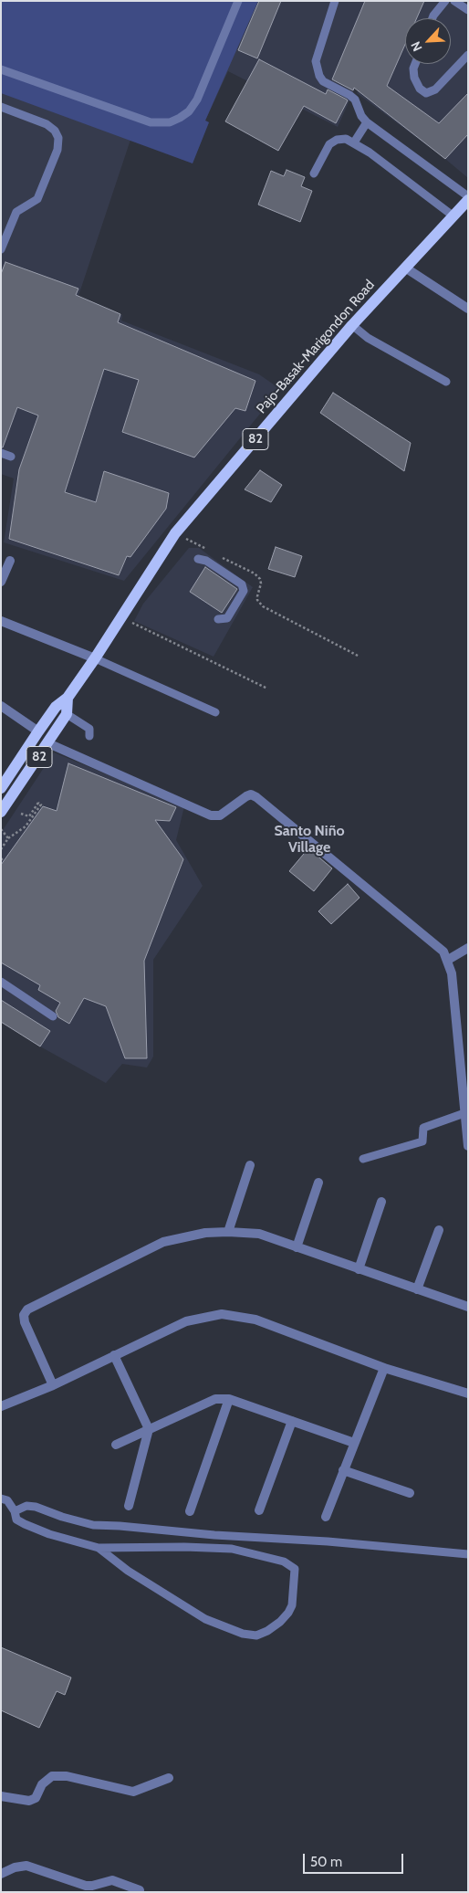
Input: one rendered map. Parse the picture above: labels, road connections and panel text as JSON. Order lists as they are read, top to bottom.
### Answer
{
  "streets": {
    "main road": ["Pajo-Basak-Marigondon Road", "82"]
  },
  "crossings": [
    ["Pajo-Basak-Marigondon Road", "82"]
  ],
  "districts": ["Santo Niño Village"],
  "scale_bar": "50 m",
  "north": "bottom left"
}
